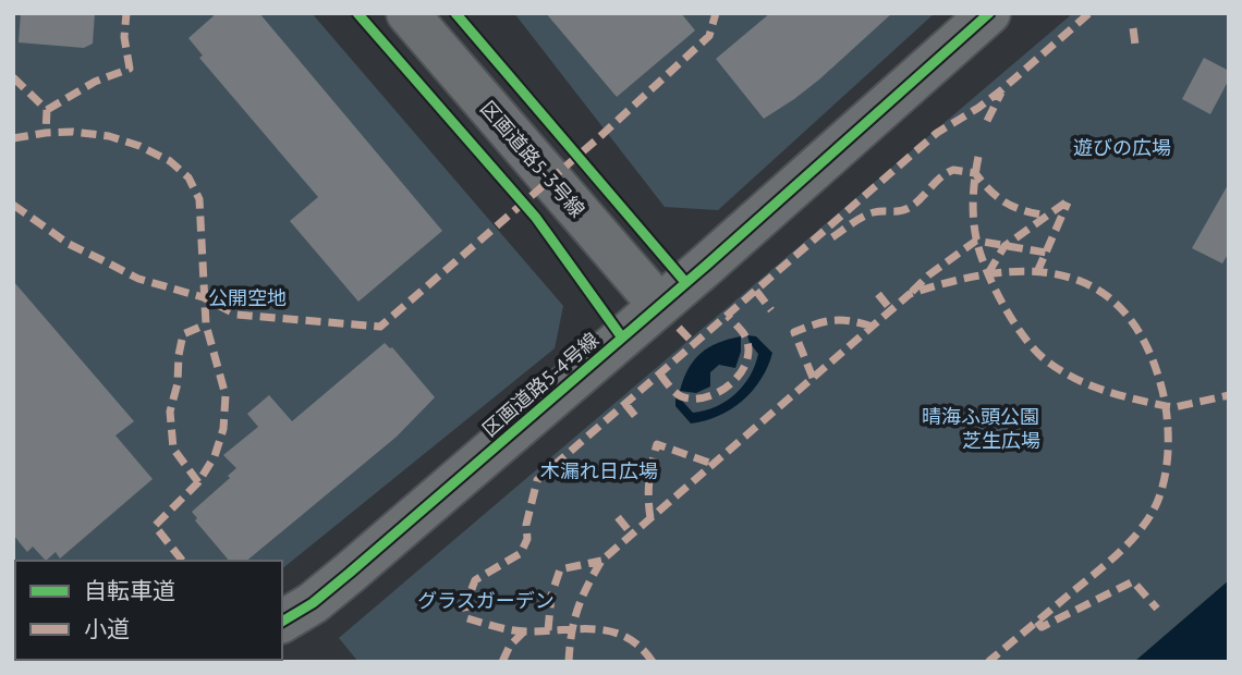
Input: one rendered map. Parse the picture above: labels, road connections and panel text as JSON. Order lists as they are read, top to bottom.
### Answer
{
  "streets": {
    "street": ["区画道路5-3号線", "区画道路5-4号線"]
  },
  "crossings": [
    ["区画道路5-3号線", "区画道路5-4号線"]
  ],
  "parks": [
    "遊びの広場",
    "公開空地",
    "晴海ふ頭公園",
    "芝生広場",
    "木漏れ日広場",
    "グラスガーデン"
  ],
  "legend": ["自転車道", "小道"]
}
